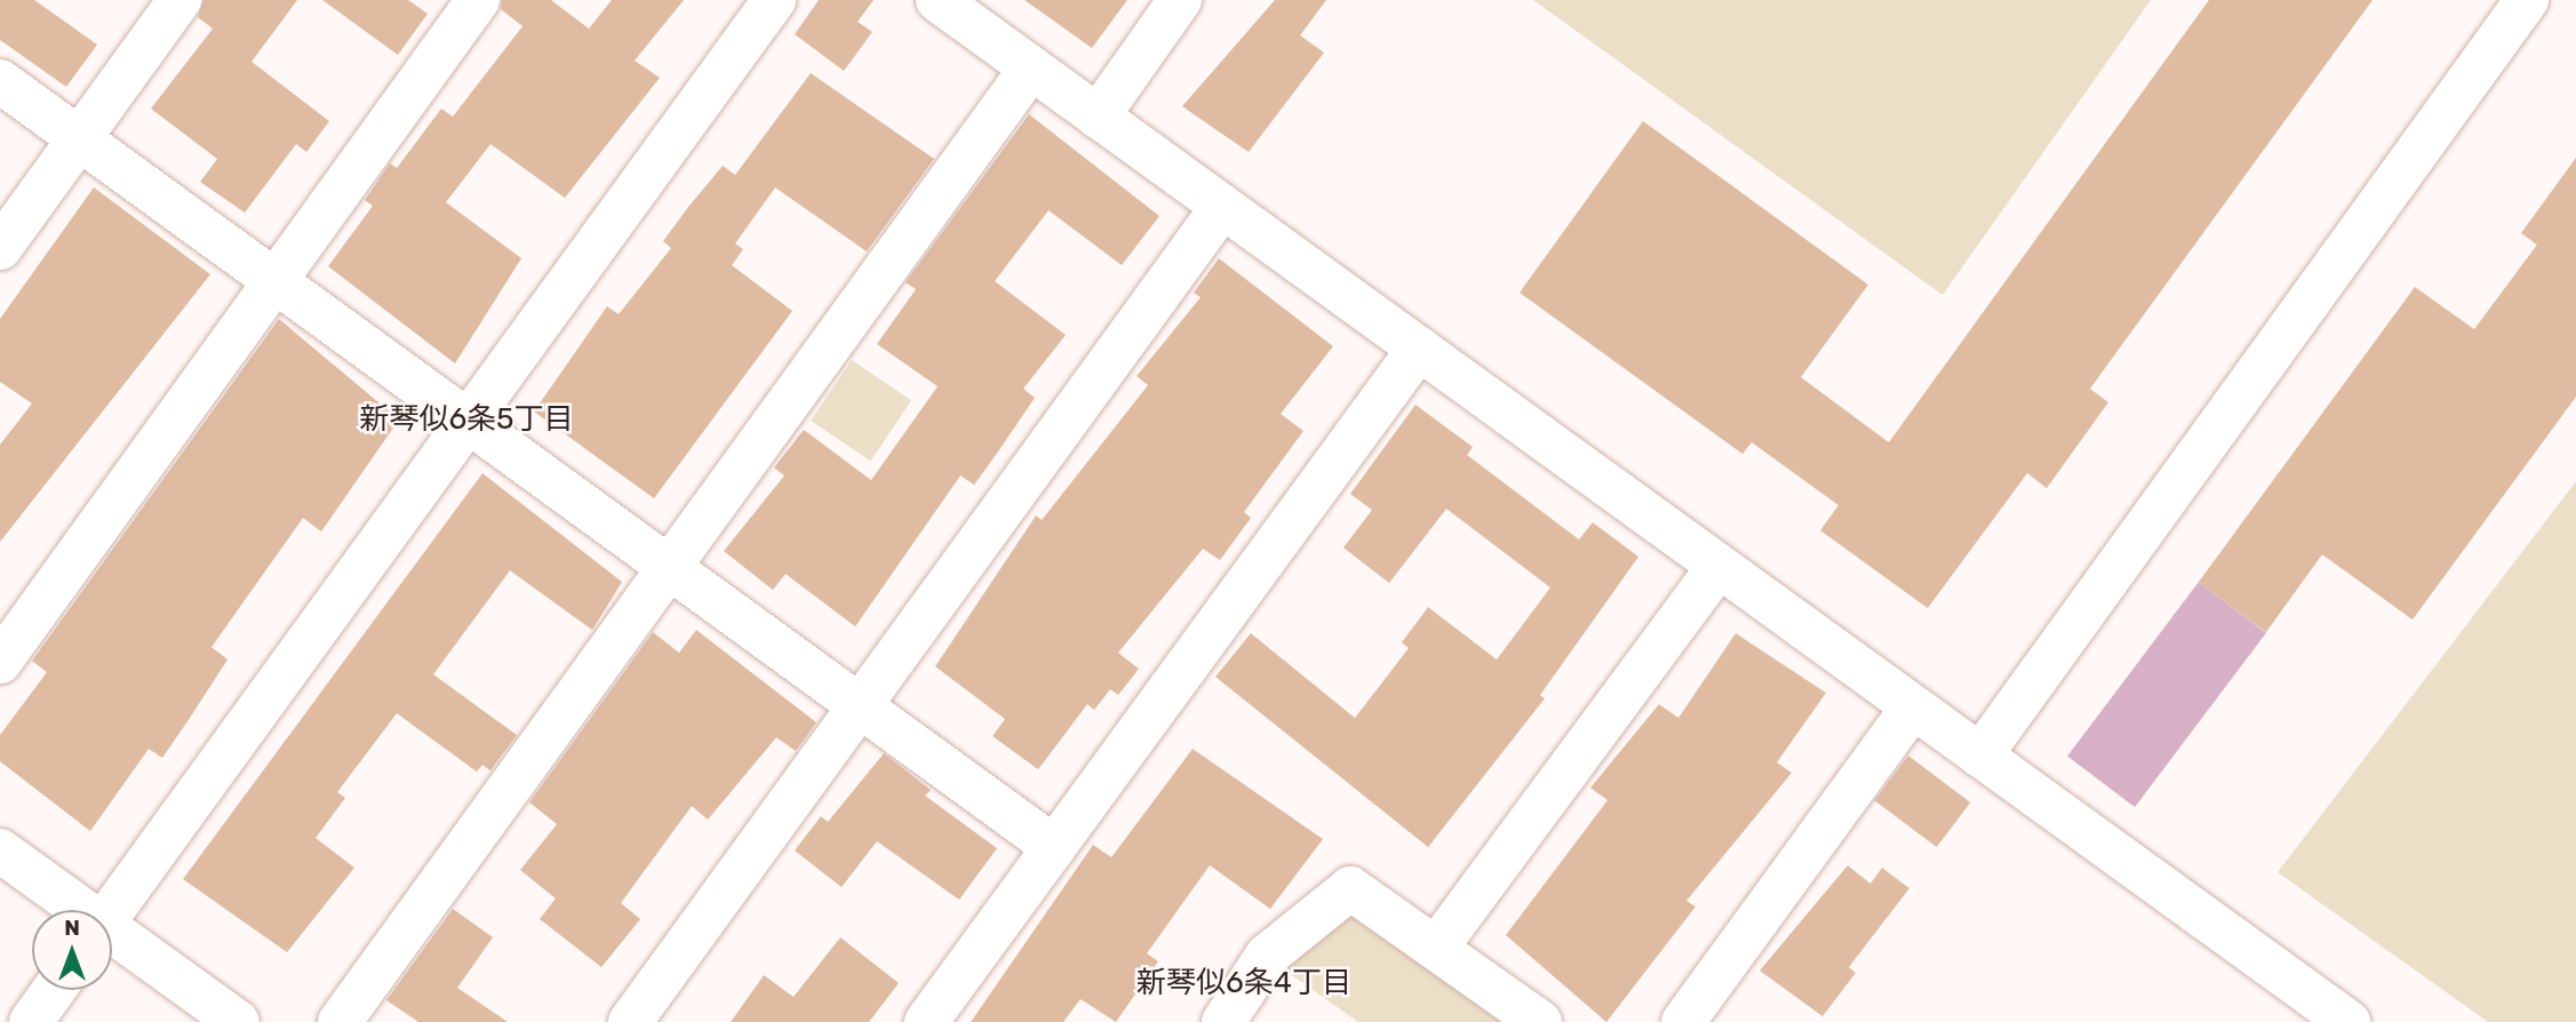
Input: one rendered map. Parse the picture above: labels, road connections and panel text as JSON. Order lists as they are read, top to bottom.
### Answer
{
  "districts": ["新琴似6条5丁目", "新琴似6条4丁目"],
  "north": "top"
}
